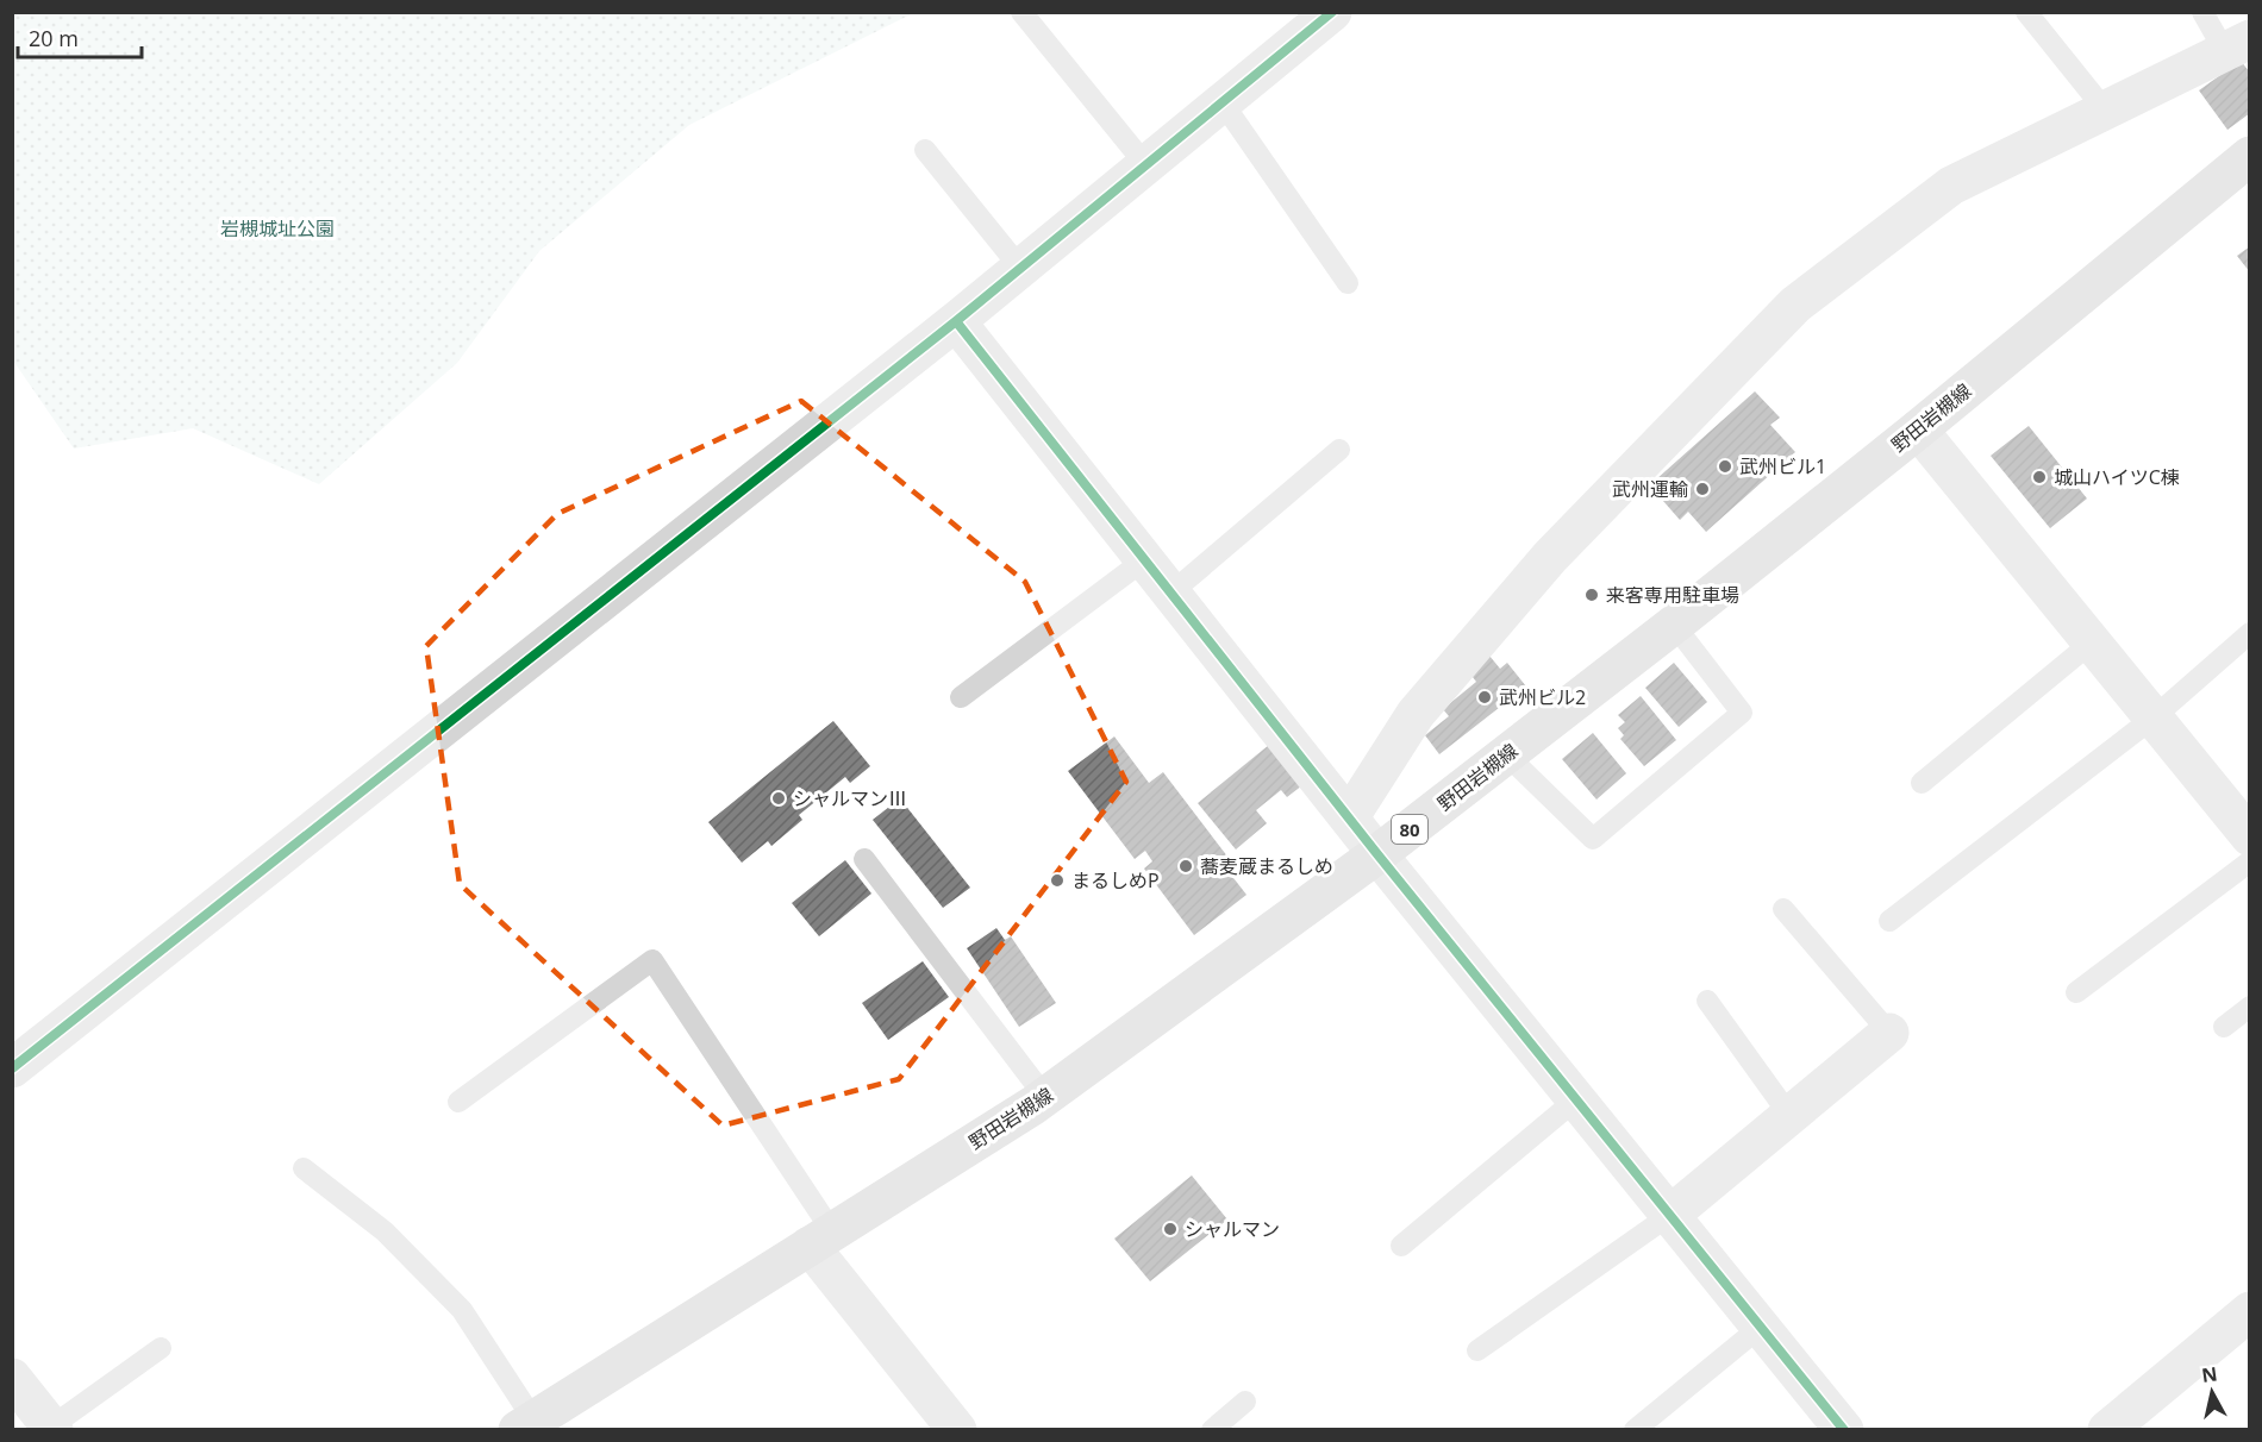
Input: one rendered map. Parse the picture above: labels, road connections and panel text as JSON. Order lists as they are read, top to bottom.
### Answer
{
  "streets": {
    "main road": ["野田岩槻線", "80"]
  },
  "parks": ["岩槻城址公園"],
  "places": [
    "武州ビル1",
    "城山ハイツC棟",
    "武州運輸",
    "来客専用駐車場",
    "武州ビル2",
    "シャルマンⅢ",
    "蕎麦蔵まるしめ",
    "まるしめP",
    "シャルマン"
  ],
  "scale_bar": "20 m",
  "north": "top"
}
